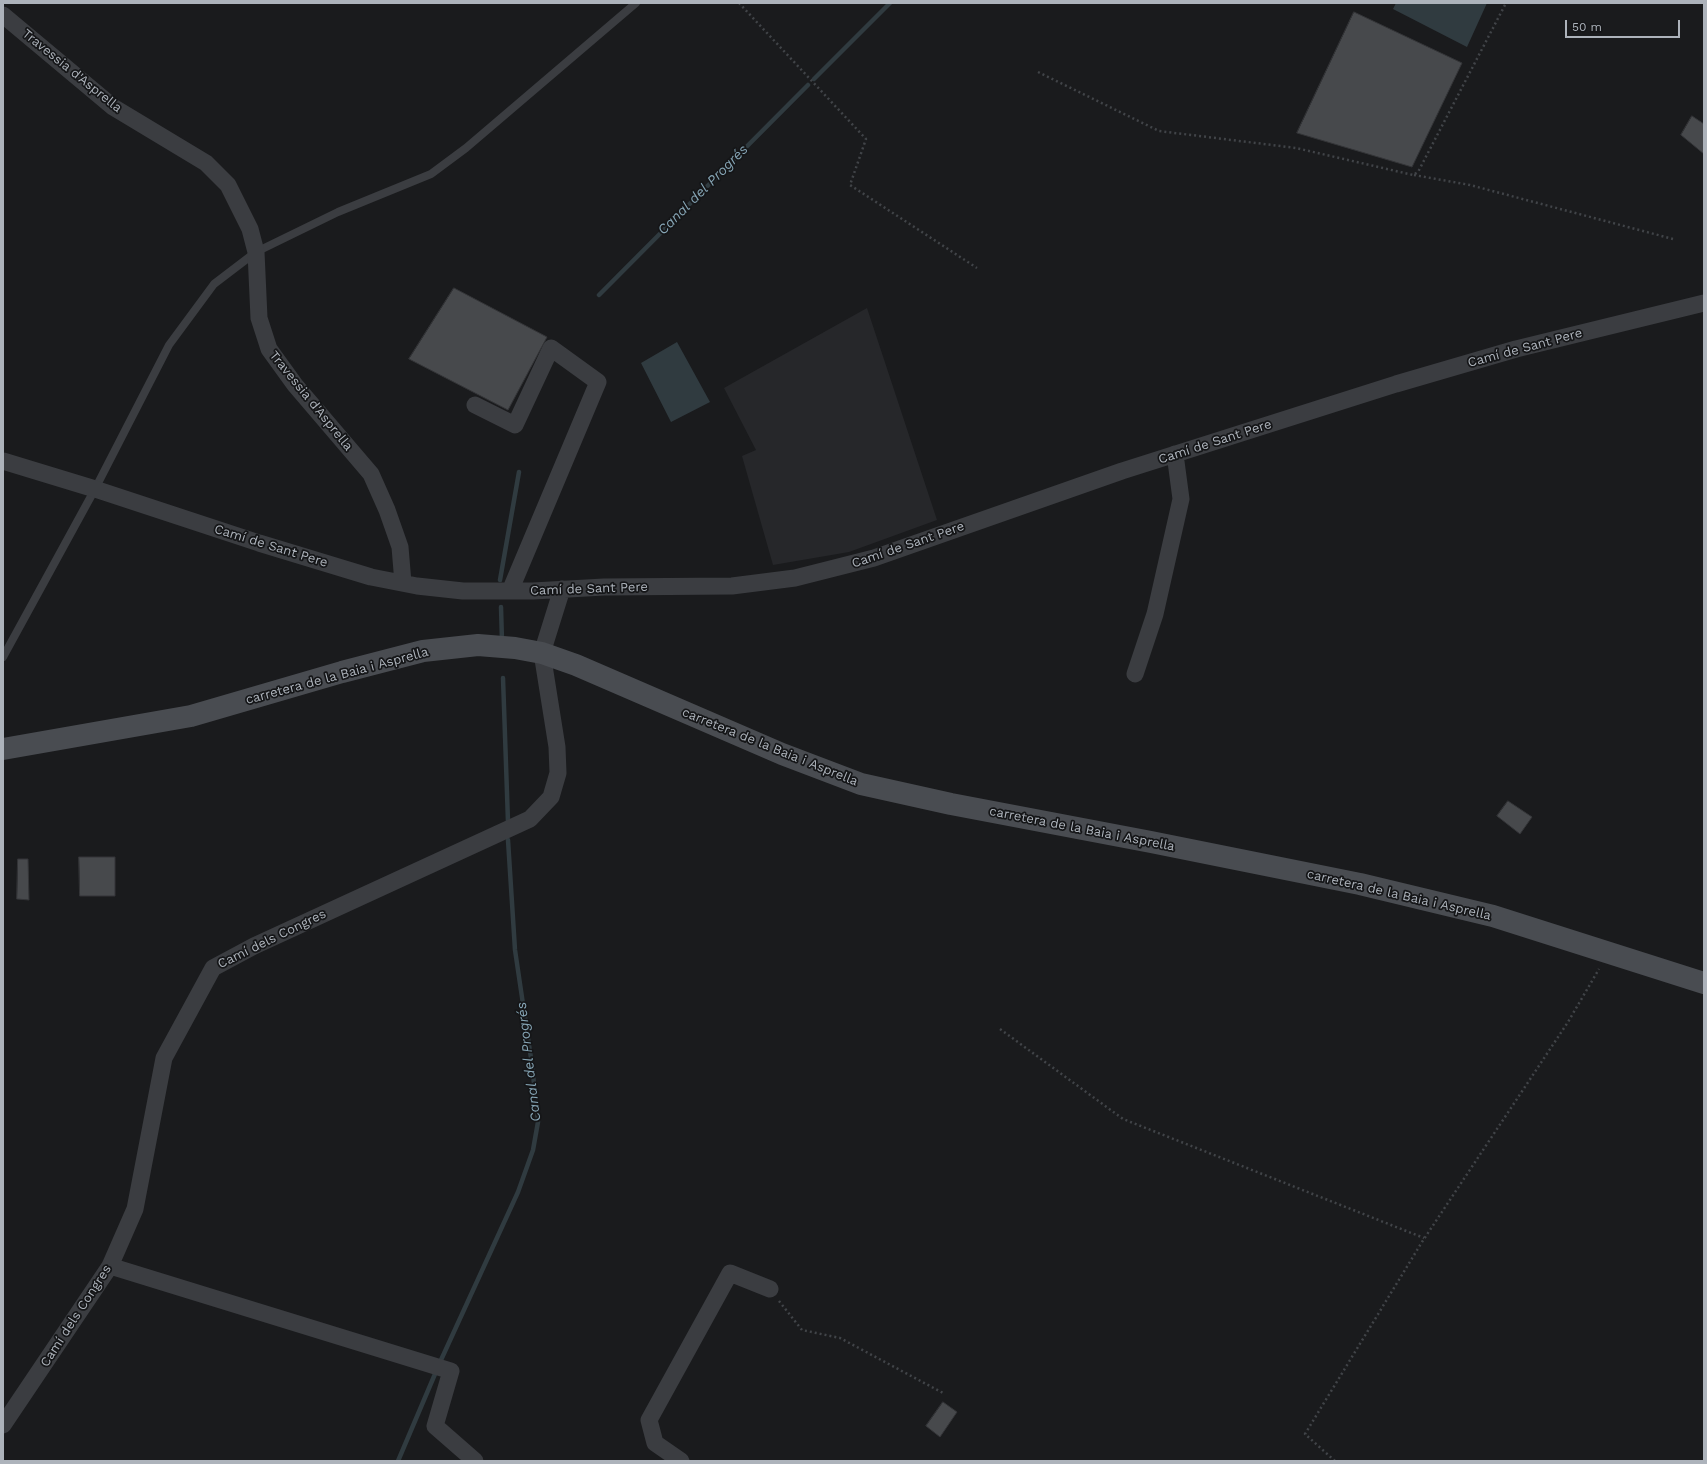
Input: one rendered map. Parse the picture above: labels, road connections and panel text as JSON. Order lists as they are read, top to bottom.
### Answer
{
  "streets": {
    "main road": ["carretera de la Baia i Asprella"],
    "street": ["Travessia d'Asprella", "Camí de Sant Pere", "Camí dels Congres"]
  },
  "crossings": [
    ["Travessia d'Asprella", "Camí de Sant Pere"],
    ["Camí de Sant Pere", "Camí dels Congres"],
    ["carretera de la Baia i Asprella", "Camí dels Congres"]
  ],
  "water": ["Canal del Progrés"],
  "scale_bar": "50 m"
}
